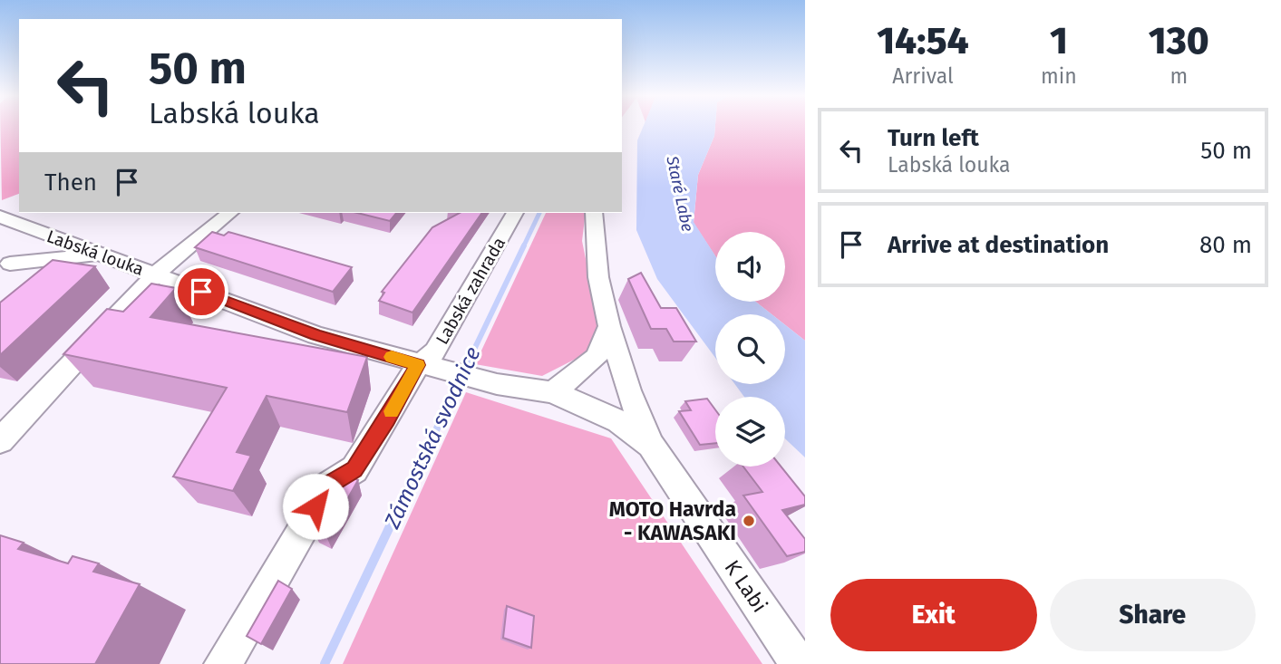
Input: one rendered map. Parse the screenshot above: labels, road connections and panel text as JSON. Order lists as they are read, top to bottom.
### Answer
{
  "streets": {
    "street": ["Labská louka", "Labská zahrada", "K Labi"]
  },
  "crossings": [
    ["Labská louka", "Labská zahrada"],
    ["Labská louka", "K Labi"]
  ],
  "water": ["Staré Labe", "Zámostská svodnice"],
  "places": ["MOTO Havrda - KAWASAKI"],
  "page": {
    "eta": [
      "14:54",
      "Arrival",
      "1",
      "min",
      "130",
      "m"
    ],
    "turn": ["50 m", "Labská louka"],
    "list": [
      {
        "name": "Turn left",
        "note": "Labská louka",
        "value": "50 m"
      },
      {
        "name": "Arrive at destination",
        "value": "80 m"
      }
    ],
    "then": "Then",
    "buttons": ["Exit", "Share"]
  }
}
